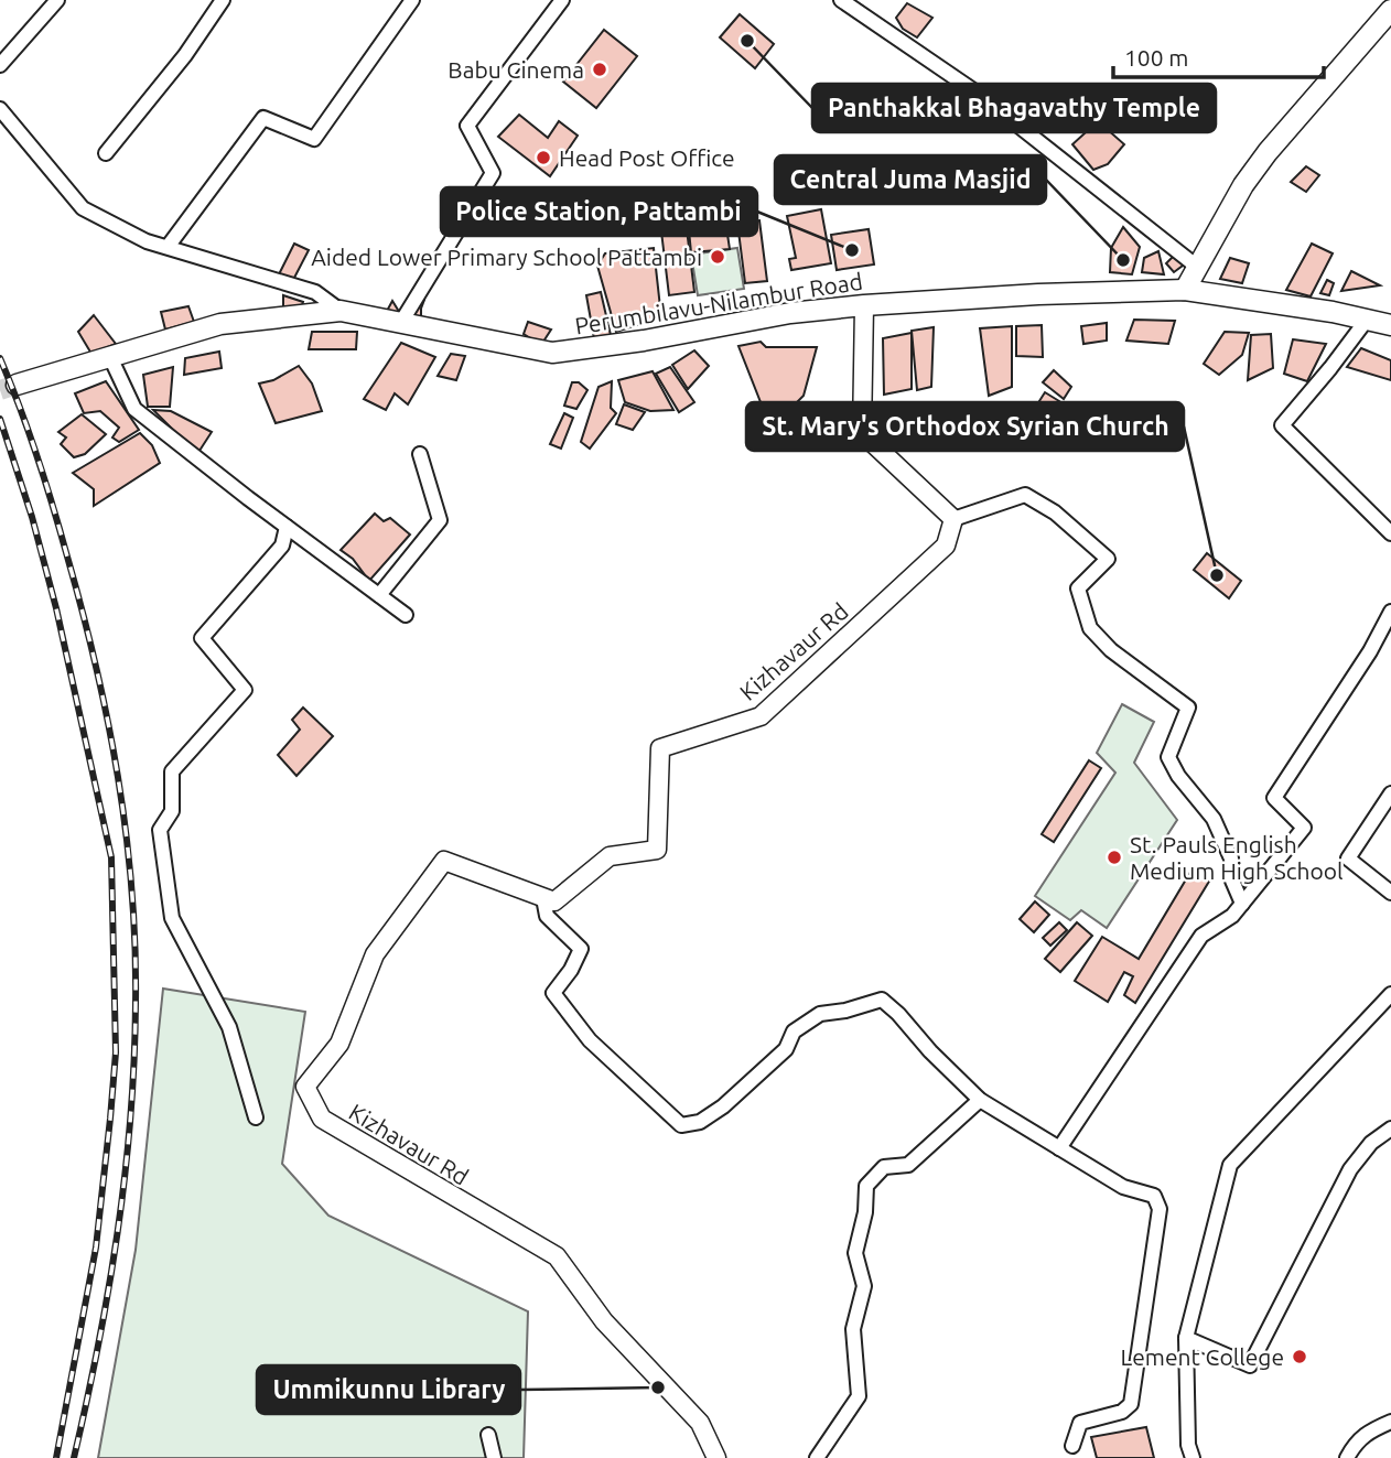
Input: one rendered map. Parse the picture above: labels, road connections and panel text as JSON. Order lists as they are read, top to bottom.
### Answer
{
  "streets": {
    "main road": ["Perumbilavu-Nilambur Road"],
    "street": ["Kizhavaur Rd"]
  },
  "places": [
    "Panthakkal Bhagavathy Temple",
    "Babu Cinema",
    "Head Post Office",
    "Police Station, Pattambi",
    "Aided Lower Primary School Pattambi",
    "Central Juma Masjid",
    "St. Mary's Orthodox Syrian Church",
    "St. Pauls English Medium High School",
    "Lement College",
    "Ummikunnu Library"
  ],
  "scale_bar": "100 m"
}
